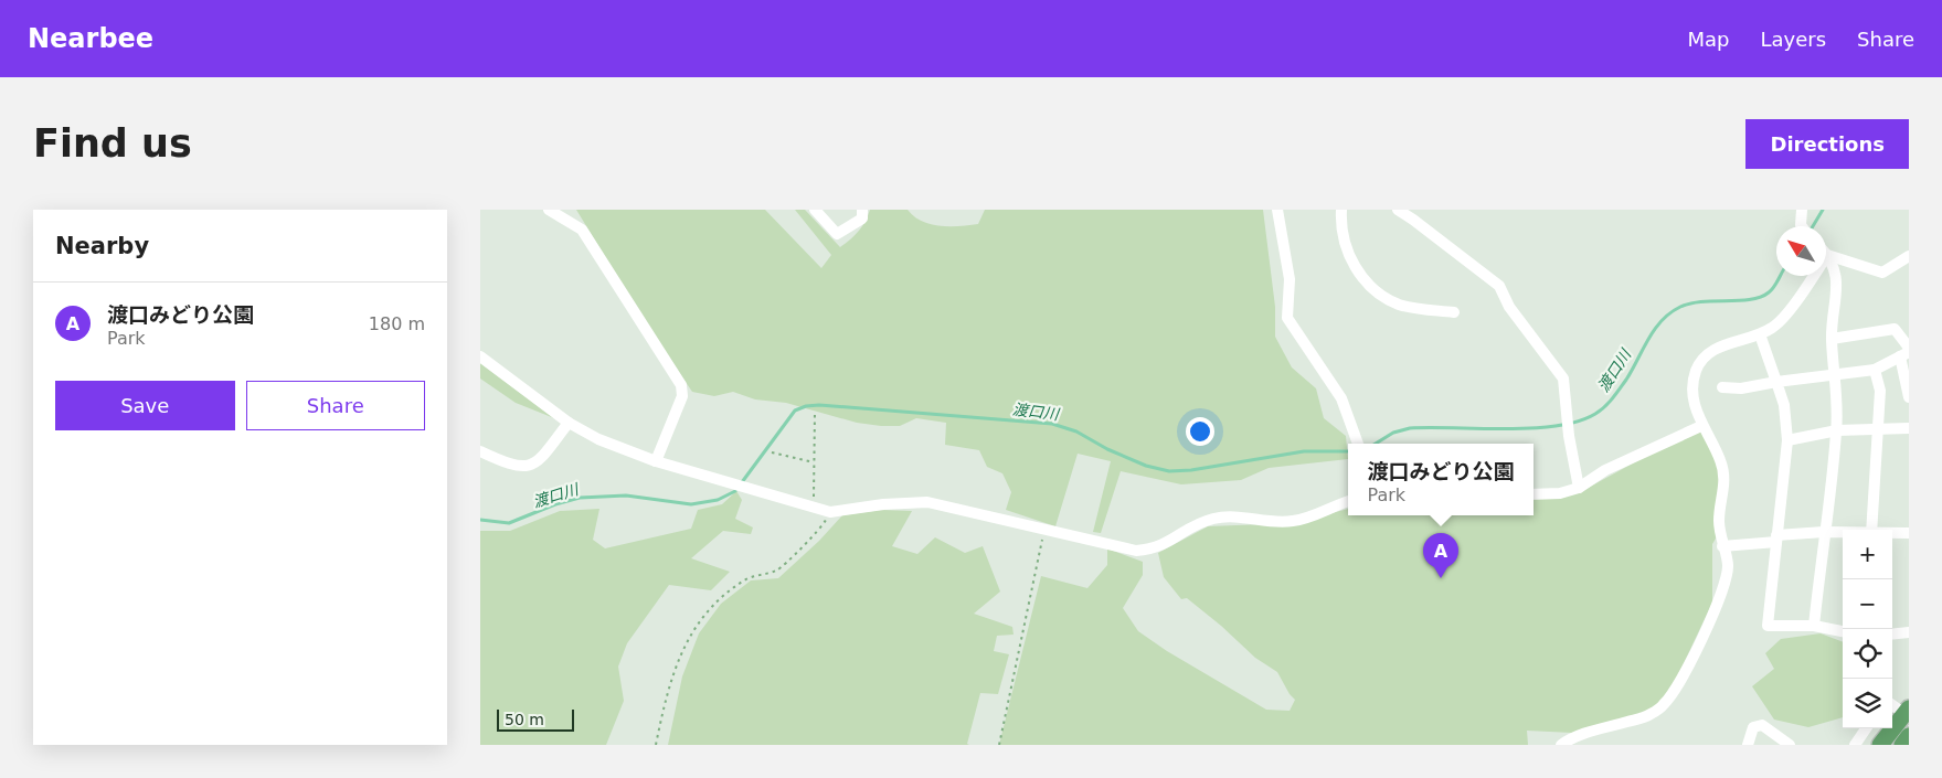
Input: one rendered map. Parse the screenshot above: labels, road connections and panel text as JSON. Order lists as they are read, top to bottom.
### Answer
{
  "water": ["渡口川"],
  "scale_bar": "50 m",
  "north": "top left",
  "page": {
    "header": "Nearbee",
    "nav": ["Map", "Layers", "Share"],
    "buttons": [
      "Directions",
      ["Save", "Share"]
    ],
    "title": "Find us",
    "heading": "Nearby",
    "list": [
      {
        "mark": "A",
        "name": "渡口みどり公園",
        "note": "Park",
        "value": "180 m"
      }
    ],
    "popup": ["渡口みどり公園", "Park"],
    "map_buttons": ["+", "−"],
    "pins": "A",
    "scale": "50 m"
  }
}
